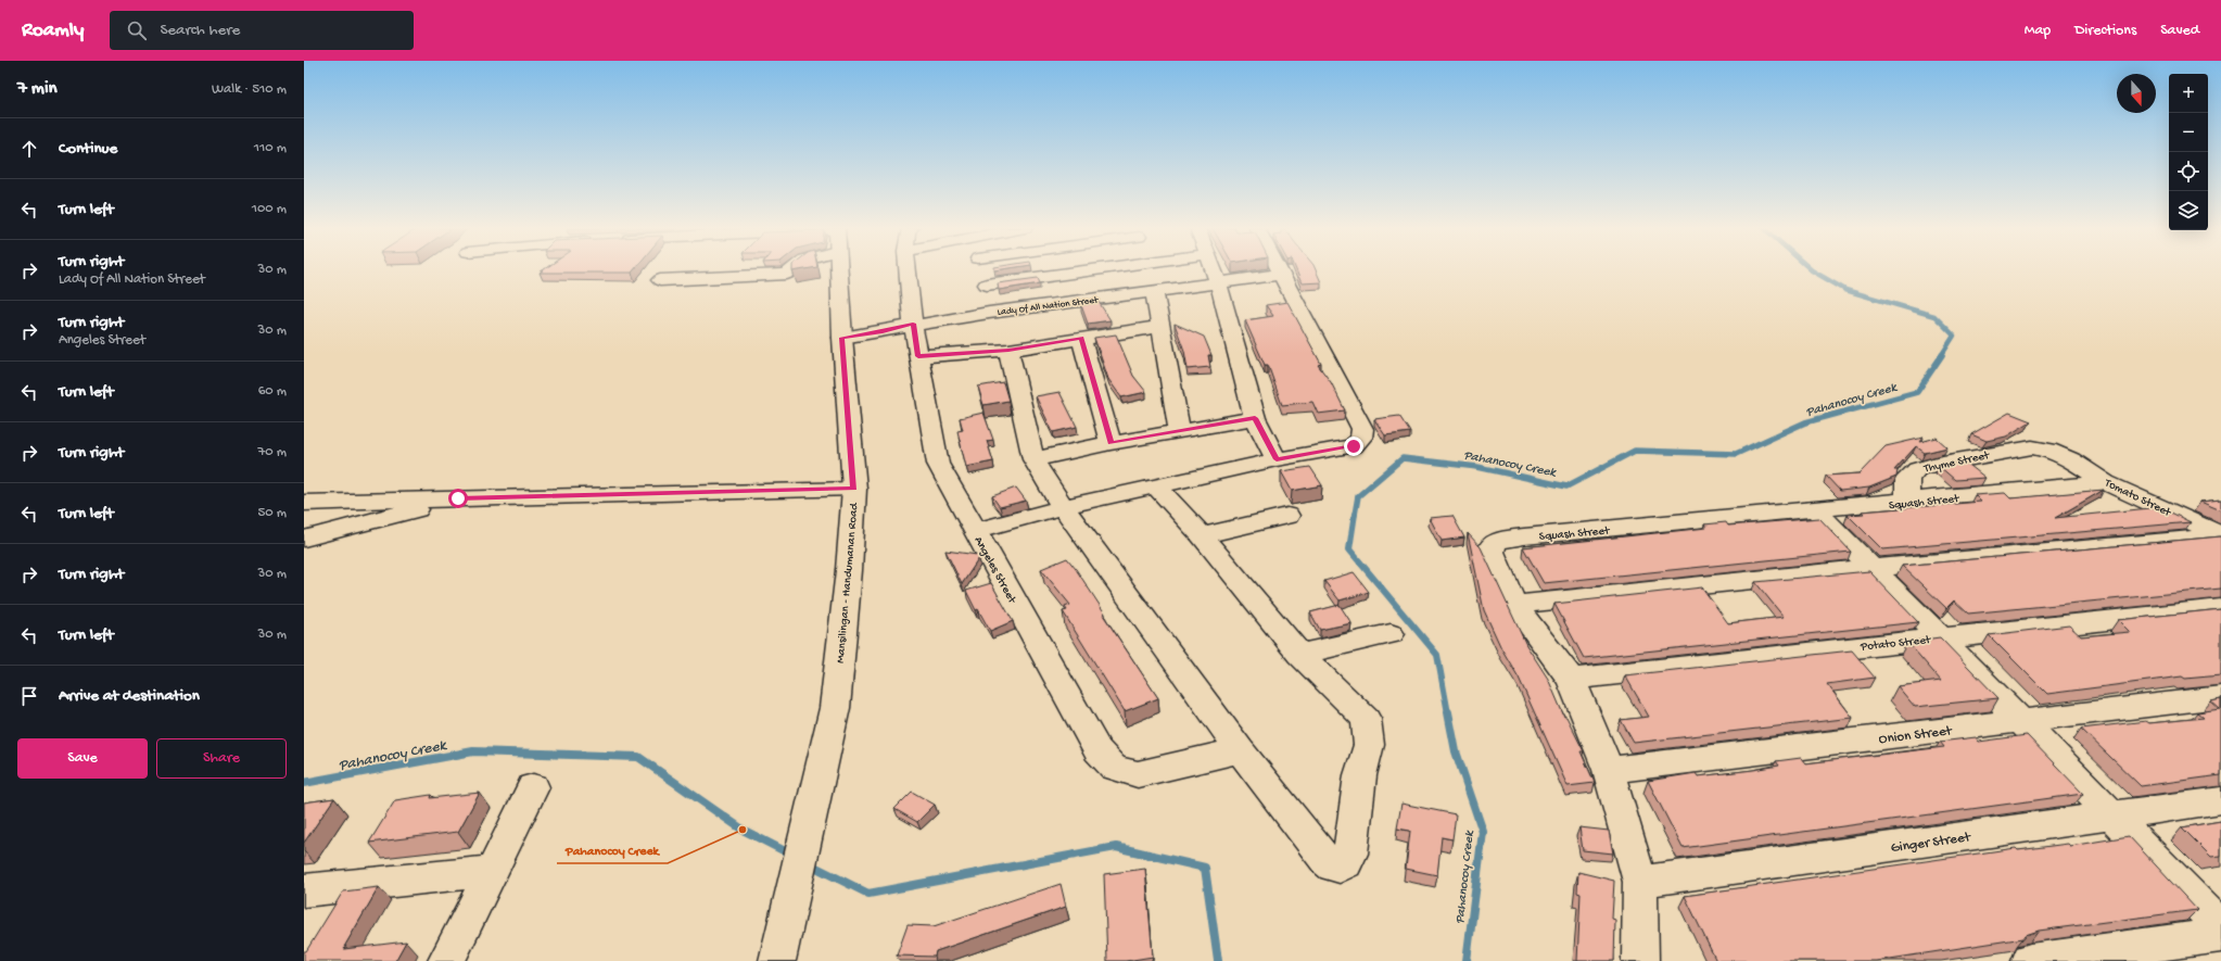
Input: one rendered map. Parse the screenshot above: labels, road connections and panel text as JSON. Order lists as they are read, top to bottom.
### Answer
{
  "streets": {
    "street": [
      "Lady Of All Nation Street",
      "Thyme Street",
      "Tomato Street",
      "Squash Street",
      "Angeles Street",
      "Mansilingan - Handumanan Road",
      "Potato Street",
      "Onion Street",
      "Ginger Street"
    ]
  },
  "crossings": [
    ["Lady Of All Nation Street", "Angeles Street"],
    ["Lady Of All Nation Street", "Mansilingan - Handumanan Road"],
    ["Thyme Street", "Tomato Street"],
    ["Thyme Street", "Squash Street"],
    ["Tomato Street", "Squash Street"],
    ["Squash Street", "Potato Street"],
    ["Squash Street", "Onion Street"],
    ["Squash Street", "Ginger Street"]
  ],
  "water": ["Pahanocoy Creek"],
  "places": ["Pahanocoy Creek"],
  "north": "bottom",
  "page": {
    "header": "Roamly",
    "search": "Search here",
    "nav": ["Map", "Directions", "Saved"],
    "heading": ["7 min", "Walk · 510 m"],
    "map_buttons": ["+", "−"],
    "list": [
      ["Continue", "110 m"],
      ["Turn left", "100 m"],
      ["Turn right", "Lady Of All Nation Street", "30 m"],
      ["Turn right", "Angeles Street", "30 m"],
      ["Turn left", "60 m"],
      ["Turn right", "70 m"],
      ["Turn left", "50 m"],
      ["Turn right", "30 m"],
      ["Turn left", "30 m"],
      "Arrive at destination"
    ],
    "buttons": ["Save", "Share"]
  }
}
